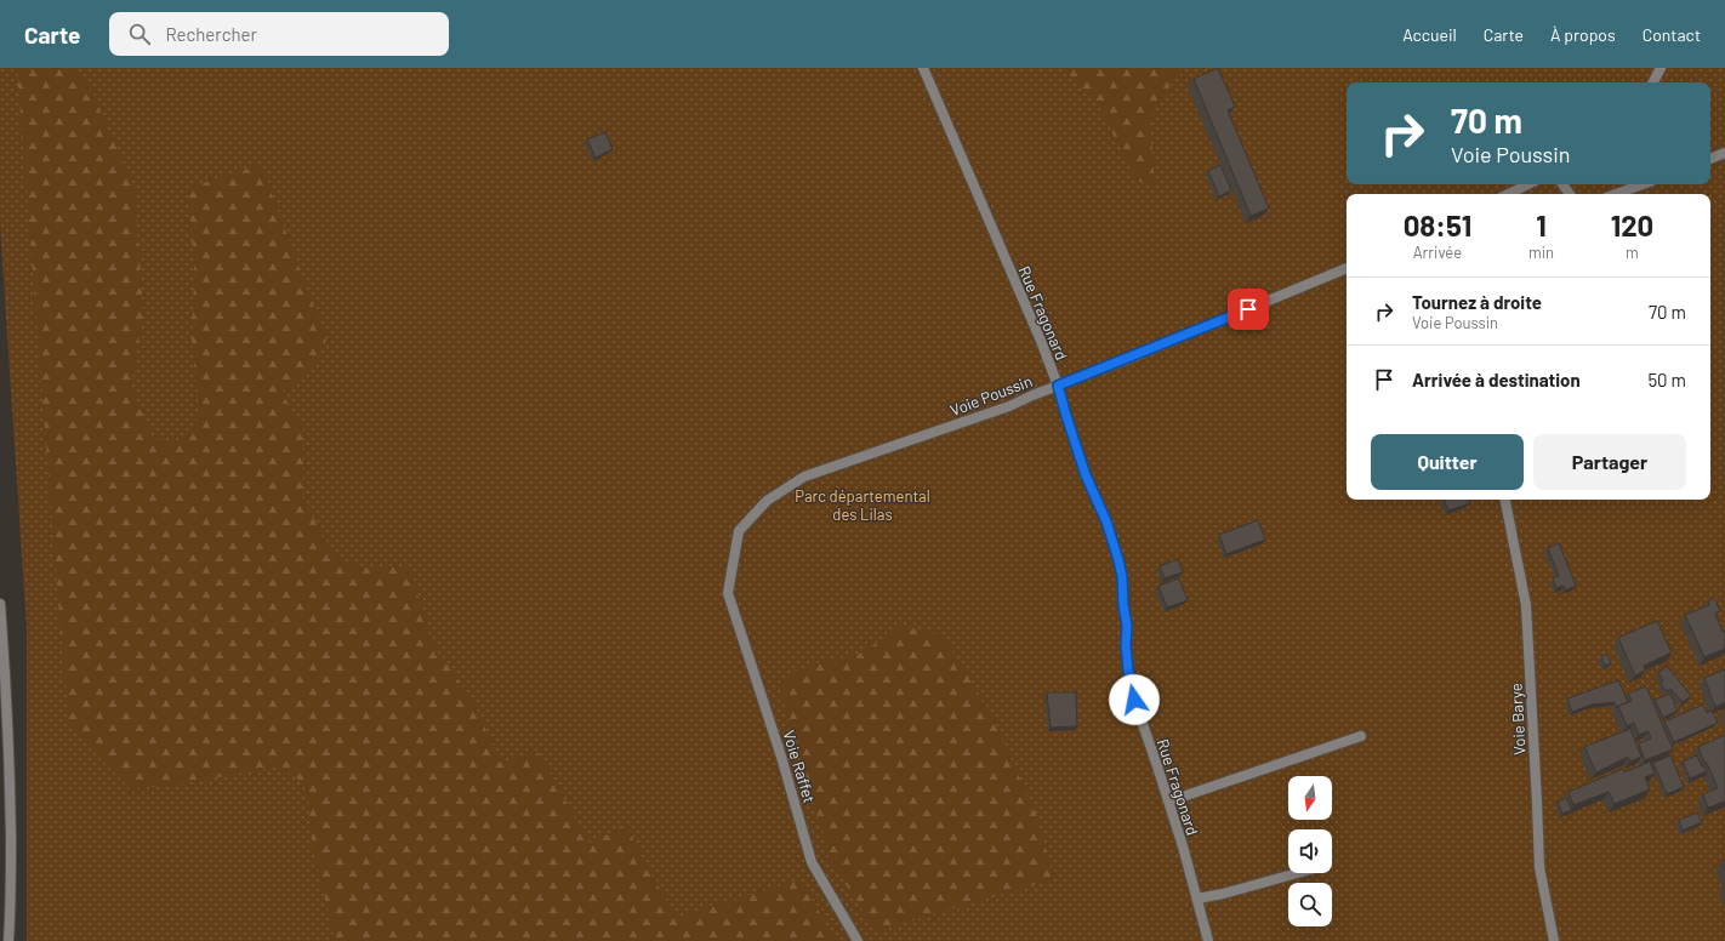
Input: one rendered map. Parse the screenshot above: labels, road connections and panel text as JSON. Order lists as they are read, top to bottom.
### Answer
{
  "streets": {
    "street": [
      "Rue Fragonard",
      "Voie Poussin",
      "Voie Barye",
      "Voie Raffet"
    ]
  },
  "crossings": [
    ["Rue Fragonard", "Voie Poussin"],
    ["Voie Poussin", "Voie Raffet"]
  ],
  "parks": ["Parc départemental des Lilas"],
  "north": "bottom",
  "page": {
    "header": "Carte",
    "search": "Rechercher",
    "nav": [
      "Accueil",
      "Carte",
      "À propos",
      "Contact"
    ],
    "turn": ["70 m", "Voie Poussin"],
    "eta": [
      "08:51",
      "Arrivée",
      "1",
      "min",
      "120",
      "m"
    ],
    "list": [
      {
        "name": "Tournez à droite",
        "note": "Voie Poussin",
        "value": "70 m"
      },
      {
        "name": "Arrivée à destination",
        "value": "50 m"
      }
    ],
    "buttons": ["Quitter", "Partager"]
  }
}
